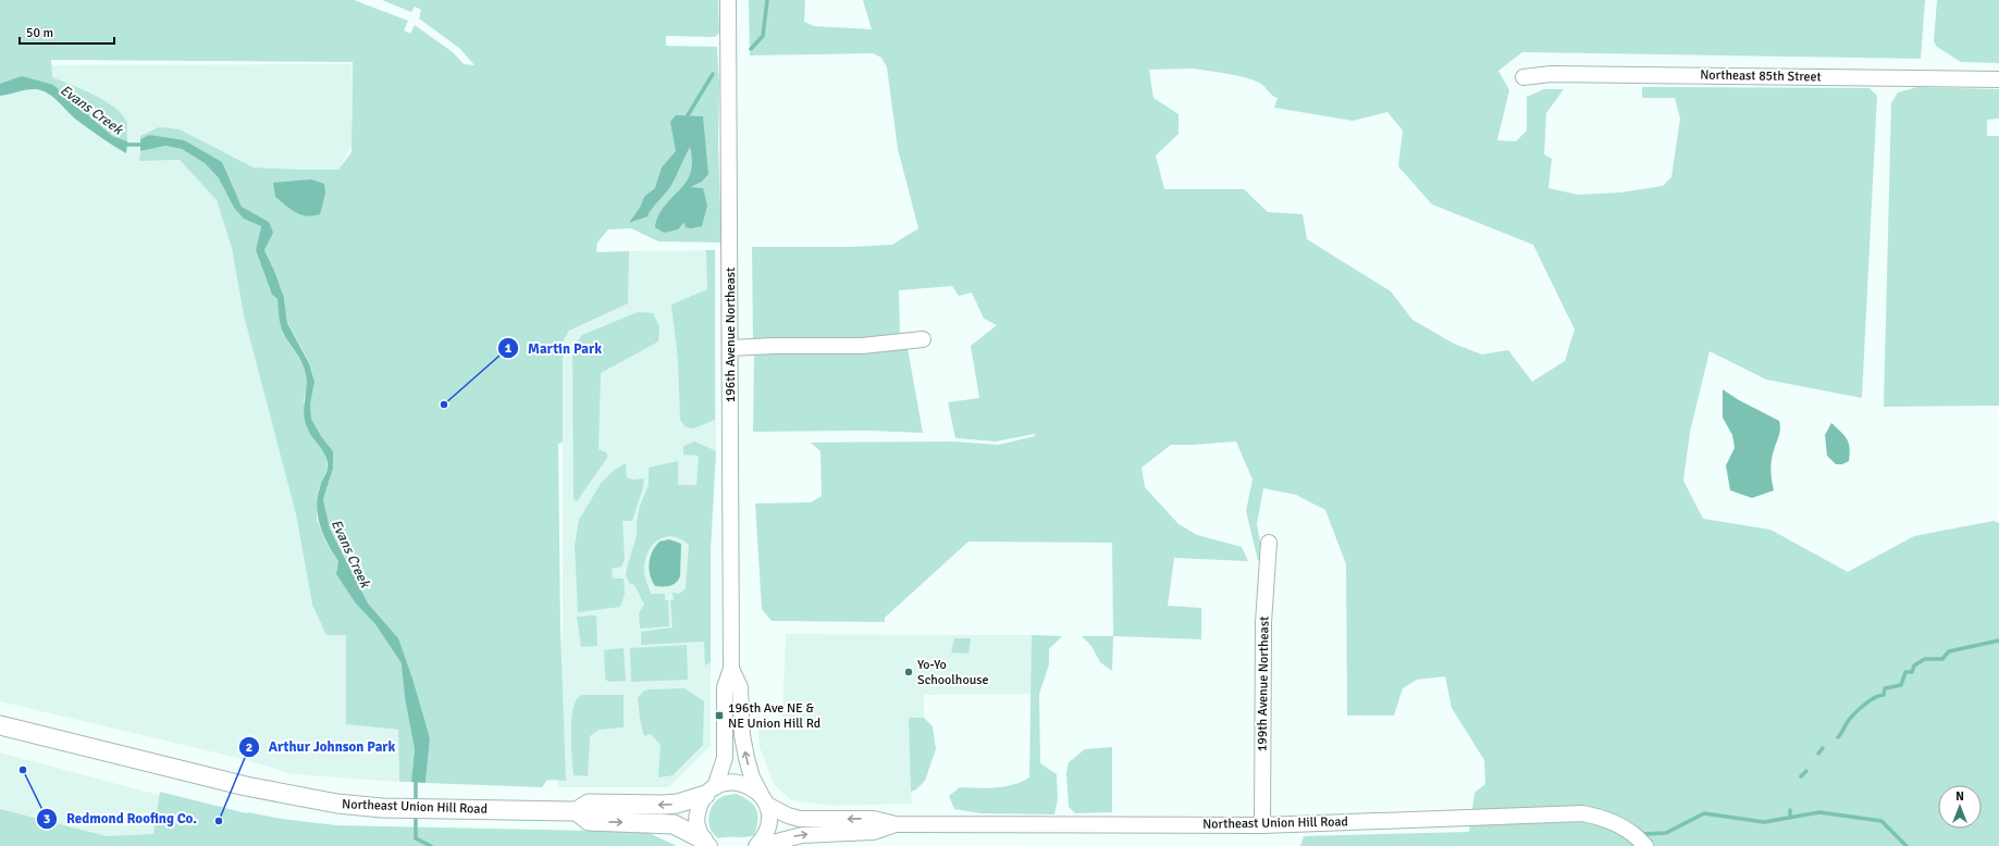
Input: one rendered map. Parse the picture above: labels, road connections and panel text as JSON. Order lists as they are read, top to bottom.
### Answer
{
  "streets": {
    "main road": ["Northeast Union Hill Road"],
    "street": ["Northeast 85th Street", "196th Avenue Northeast", "199th Avenue Northeast"]
  },
  "crossings": [
    ["196th Avenue Northeast", "Northeast Union Hill Road"],
    ["199th Avenue Northeast", "Northeast Union Hill Road"]
  ],
  "water": ["Evans Creek"],
  "places": {
    "other": [
      "Martin Park",
      "Yo-Yo Schoolhouse",
      "Redmond Roofing Co.",
      "Arthur Johnson Park"
    ],
    "transit": ["196th Ave NE & NE Union Hill Rd"]
  },
  "scale_bar": "50 m",
  "north": "top"
}
